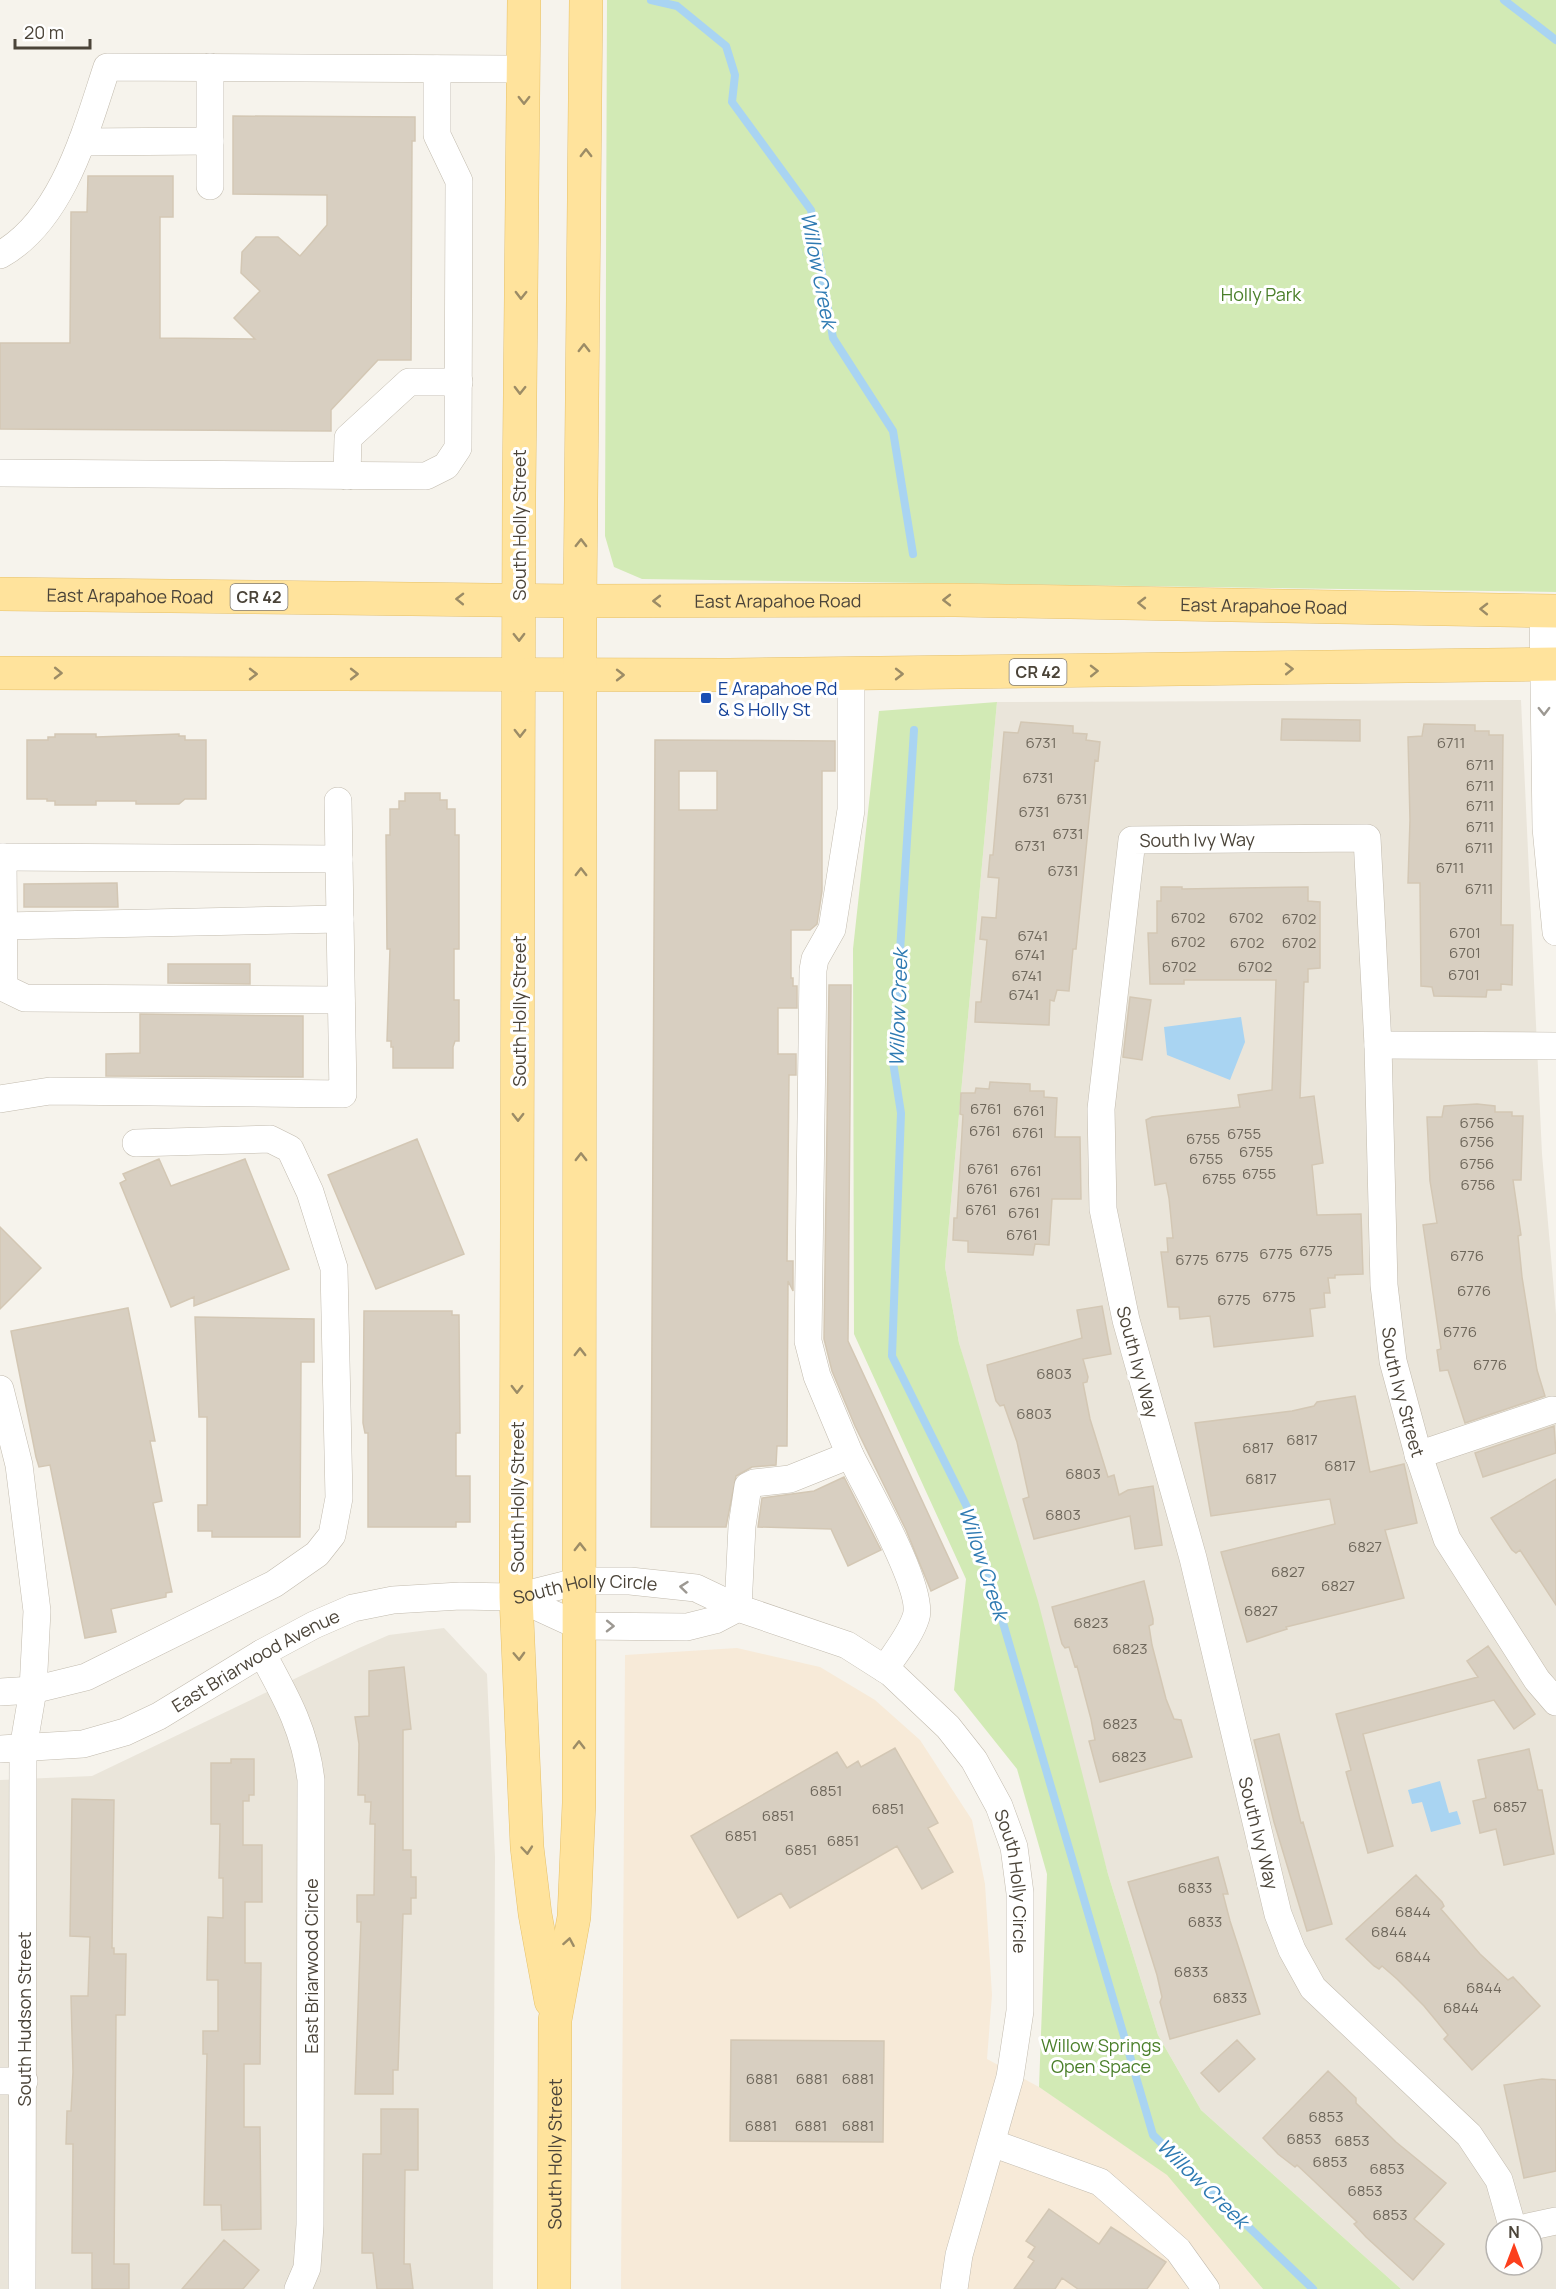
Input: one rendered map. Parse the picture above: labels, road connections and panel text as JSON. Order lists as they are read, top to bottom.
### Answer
{
  "streets": {
    "main road": ["South Holly Street", "East Arapahoe Road", "CR 42"],
    "street": [
      "South Ivy Way",
      "South Ivy Street",
      "South Holly Circle",
      "East Briarwood Avenue",
      "East Briarwood Circle",
      "South Hudson Street"
    ]
  },
  "crossings": [
    ["South Holly Street", "East Arapahoe Road"],
    ["South Holly Street", "CR 42"],
    ["South Holly Street", "South Holly Circle"],
    ["South Holly Street", "East Briarwood Avenue"],
    ["South Ivy Way", "South Ivy Street"],
    ["South Holly Circle", "East Briarwood Avenue"],
    ["East Briarwood Avenue", "East Briarwood Circle"],
    ["East Briarwood Avenue", "South Hudson Street"]
  ],
  "water": ["Willow Creek"],
  "parks": ["Holly Park", "Willow Springs Open Space"],
  "places": {
    "transit": ["E Arapahoe Rd & S Holly St"]
  },
  "house_numbers": [
    "6731",
    "6711",
    "6711",
    "6731",
    "6711",
    "6731",
    "6711",
    "6731",
    "6711",
    "6731",
    "6731",
    "6711",
    "6711",
    "6731",
    "6711",
    "6702",
    "6702",
    "6702",
    "6701",
    "6741",
    "6702",
    "6702",
    "6702",
    "6701",
    "6741",
    "6702",
    "6702",
    "6701",
    "6741",
    "6741",
    "6761",
    "6761",
    "6756",
    "6761",
    "6761",
    "6755",
    "6755",
    "6756",
    "6755",
    "6755",
    "6756",
    "6761",
    "6761",
    "6755",
    "6755",
    "6756",
    "6761",
    "6761",
    "6761",
    "6761",
    "6761",
    "6775",
    "6775",
    "6776",
    "6775",
    "6775",
    "6776",
    "6775",
    "6775",
    "6776",
    "6776",
    "6803",
    "6803",
    "6817",
    "6817",
    "6817",
    "6803",
    "6817",
    "6803",
    "6827",
    "6827",
    "6827",
    "6827",
    "6823",
    "6823",
    "6823",
    "6823",
    "6851",
    "6857",
    "6851",
    "6851",
    "6851",
    "6851",
    "6851",
    "6833",
    "6844",
    "6833",
    "6844",
    "6844",
    "6833",
    "6844",
    "6833",
    "6844",
    "6881",
    "6881",
    "6881",
    "6853",
    "6881",
    "6881",
    "6881",
    "6853",
    "6853",
    "6853",
    "6853",
    "6853",
    "6853"
  ],
  "scale_bar": "20 m",
  "north": "top"
}
